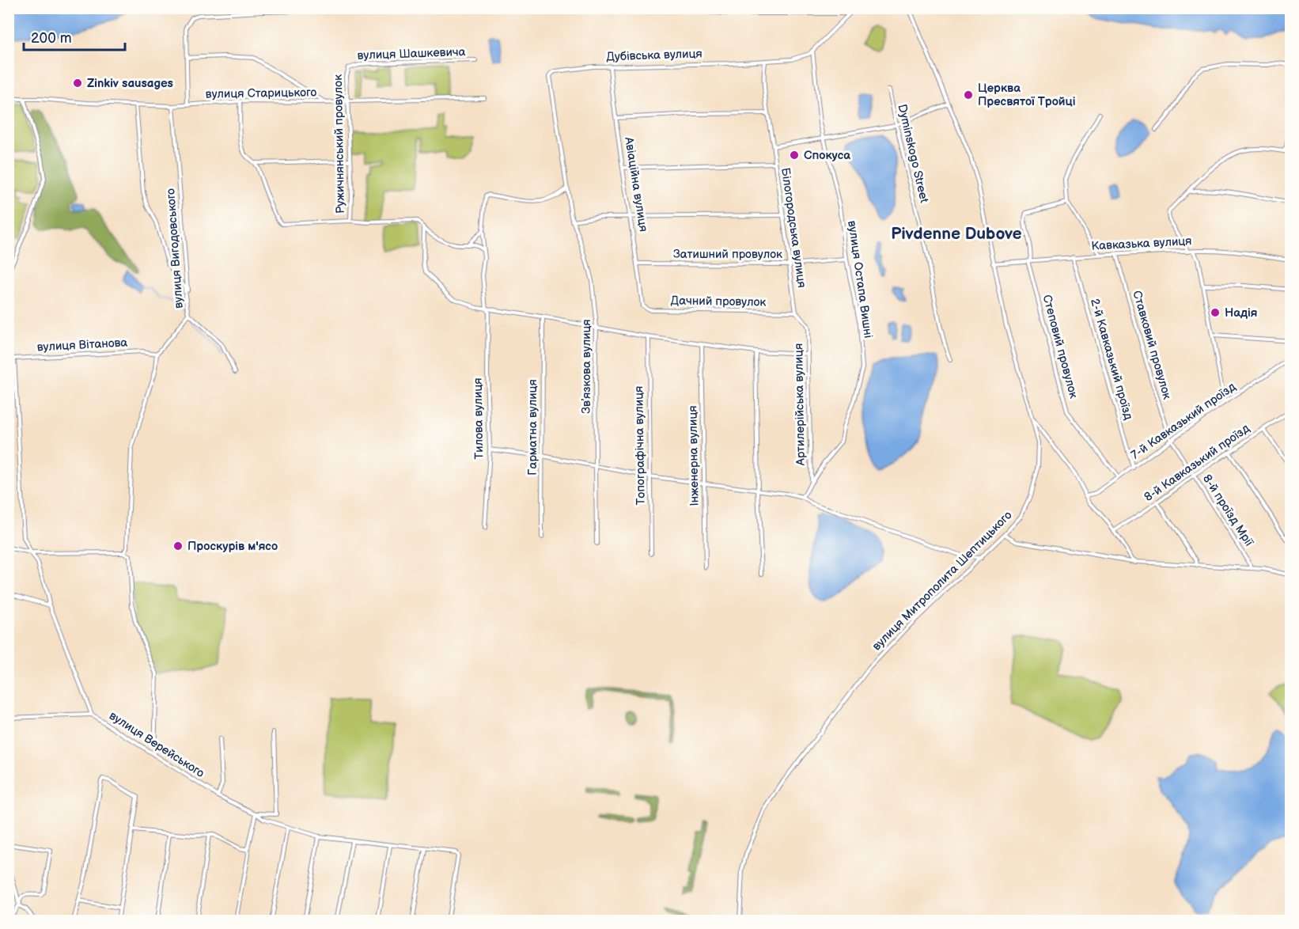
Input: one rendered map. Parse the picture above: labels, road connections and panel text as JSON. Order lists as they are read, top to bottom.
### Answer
{
  "streets": {
    "street": [
      "вулиця Шашкевича",
      "Дубівська вулиця",
      "вулиця Старицького",
      "Ружичнянський провулок",
      "Dyminskogo Street",
      "Авіаційна вулиця",
      "Білогородська вулиця",
      "Кавказька вулиця",
      "вулиця Вигодовського",
      "Затишний провулок",
      "вулиця Остапа Вишні",
      "Дачний провулок",
      "вулиця Вітанова",
      "Ставковий провулок",
      "Степовий провулок",
      "2-й Кавказький проїзд",
      "Звʼязкова вулиця",
      "Артилерійська вулиця",
      "Тилова вулиця",
      "7-й Кавказький проїзд",
      "Гарматна вулиця",
      "Топографічна вулиця",
      "Інженерна вулиця",
      "8-й Кавказький проїзд",
      "8-й проїзд Мрії",
      "вулиця Митрополита Шептицького",
      "вулиця Верейського"
    ]
  },
  "crossings": [
    ["вулиця Шашкевича", "Ружичнянський провулок"],
    ["Дубівська вулиця", "Авіаційна вулиця"],
    ["Дубівська вулиця", "Білогородська вулиця"],
    ["Дубівська вулиця", "вулиця Остапа Вишні"],
    ["Дубівська вулиця", "Звʼязкова вулиця"],
    ["Дубівська вулиця", "Тилова вулиця"],
    ["вулиця Старицького", "Ружичнянський провулок"],
    ["вулиця Старицького", "вулиця Вигодовського"],
    ["Авіаційна вулиця", "Затишний провулок"],
    ["Авіаційна вулиця", "Дачний провулок"],
    ["Білогородська вулиця", "Затишний провулок"],
    ["Білогородська вулиця", "Дачний провулок"],
    ["Білогородська вулиця", "Артилерійська вулиця"],
    ["Кавказька вулиця", "Ставковий провулок"],
    ["Кавказька вулиця", "Степовий провулок"],
    ["Кавказька вулиця", "2-й Кавказький проїзд"],
    ["Кавказька вулиця", "вулиця Митрополита Шептицького"],
    ["Затишний провулок", "вулиця Остапа Вишні"],
    ["вулиця Остапа Вишні", "Артилерійська вулиця"],
    ["Дачний провулок", "Артилерійська вулиця"],
    ["вулиця Вітанова", "вулиця Верейського"],
    ["Ставковий провулок", "7-й Кавказький проїзд"],
    ["Ставковий провулок", "8-й проїзд Мрії"],
    ["Степовий провулок", "7-й Кавказький проїзд"],
    ["2-й Кавказький проїзд", "7-й Кавказький проїзд"],
    ["7-й Кавказький проїзд", "8-й проїзд Мрії"],
    ["8-й Кавказький проїзд", "8-й проїзд Мрії"]
  ],
  "districts": ["Pivdenne Dubove"],
  "places": [
    "Zinkiv sausages",
    "Церква Пресвятої Тройці",
    "Спокуса",
    "Надія",
    "Проскурів м'ясо"
  ],
  "scale_bar": "200 m"
}
